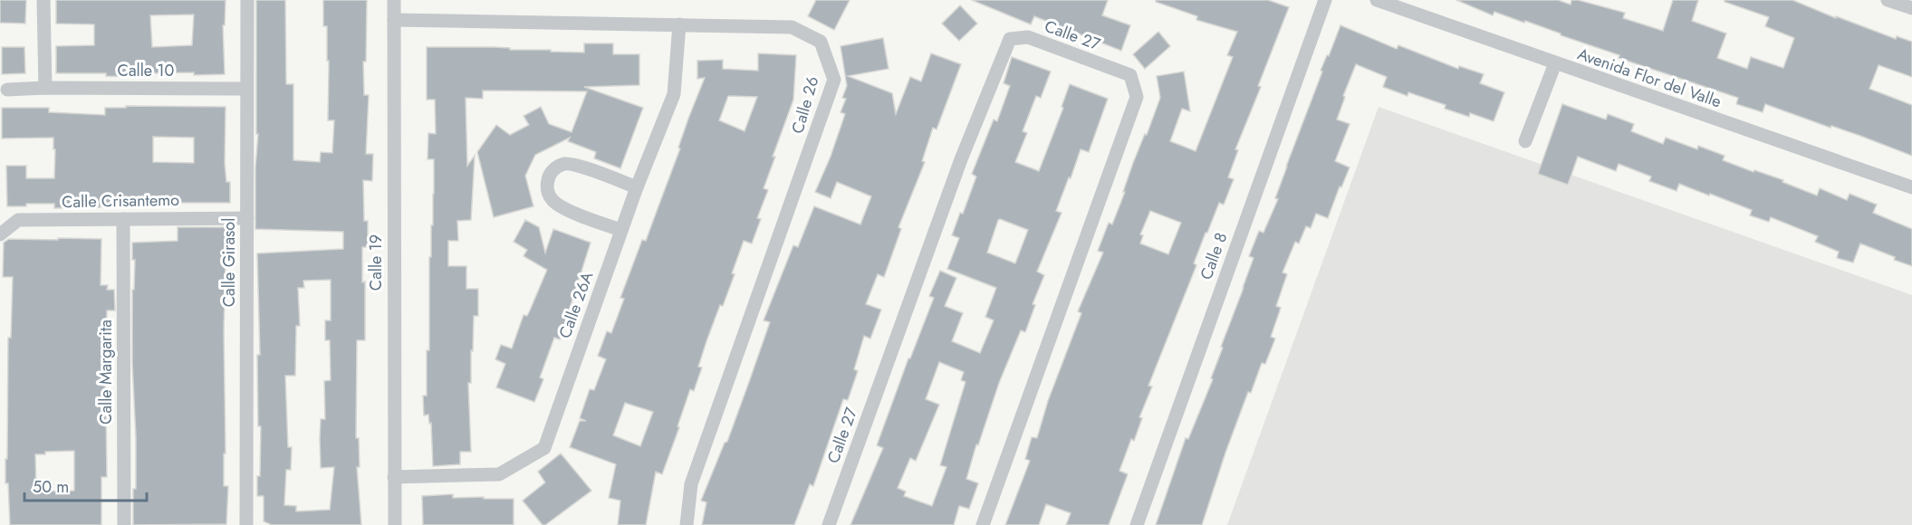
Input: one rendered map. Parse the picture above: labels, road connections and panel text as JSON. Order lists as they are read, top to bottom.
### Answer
{
  "streets": {
    "street": [
      "Calle 27",
      "Calle 10",
      "Avenida Flor del Valle",
      "Calle 26",
      "Calle Crisantemo",
      "Calle 8",
      "Calle Girasol",
      "Calle 19",
      "Calle 26A",
      "Calle Margarita"
    ]
  },
  "crossings": [
    ["Calle 10", "Calle Girasol"],
    ["Calle 26", "Calle 19"],
    ["Calle 26", "Calle 26A"],
    ["Calle Crisantemo", "Calle Girasol"],
    ["Calle Crisantemo", "Calle Margarita"],
    ["Calle 19", "Calle 26A"]
  ],
  "scale_bar": "50 m"
}
